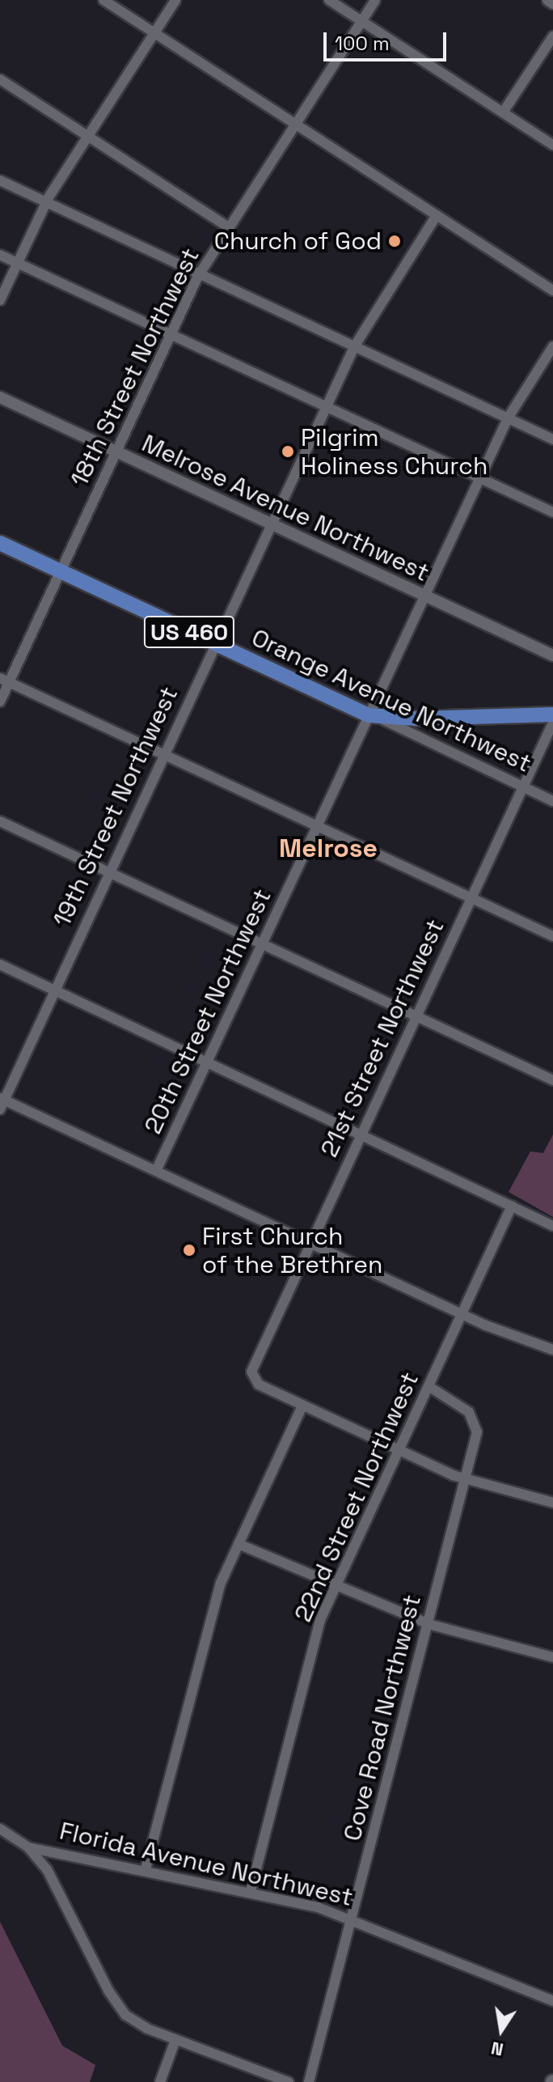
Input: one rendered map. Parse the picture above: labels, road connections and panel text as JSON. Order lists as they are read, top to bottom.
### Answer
{
  "streets": {
    "main road": ["US 460", "Orange Avenue Northwest"],
    "street": [
      "18th Street Northwest",
      "Melrose Avenue Northwest",
      "19th Street Northwest",
      "20th Street Northwest",
      "21st Street Northwest",
      "22nd Street Northwest",
      "Cove Road Northwest",
      "Florida Avenue Northwest"
    ]
  },
  "crossings": [
    ["18th Street Northwest", "Melrose Avenue Northwest"],
    ["18th Street Northwest", "Orange Avenue Northwest"],
    ["Melrose Avenue Northwest", "19th Street Northwest"],
    ["Melrose Avenue Northwest", "20th Street Northwest"],
    ["US 460", "Orange Avenue Northwest"],
    ["US 460", "20th Street Northwest"],
    ["Orange Avenue Northwest", "19th Street Northwest"],
    ["Orange Avenue Northwest", "20th Street Northwest"],
    ["Orange Avenue Northwest", "21st Street Northwest"],
    ["22nd Street Northwest", "Cove Road Northwest"],
    ["22nd Street Northwest", "Florida Avenue Northwest"],
    ["Cove Road Northwest", "Florida Avenue Northwest"]
  ],
  "districts": ["Melrose"],
  "places": ["Church of God", "Pilgrim Holiness Church", "First Church of the Brethren"],
  "scale_bar": "100 m",
  "north": "bottom"
}
